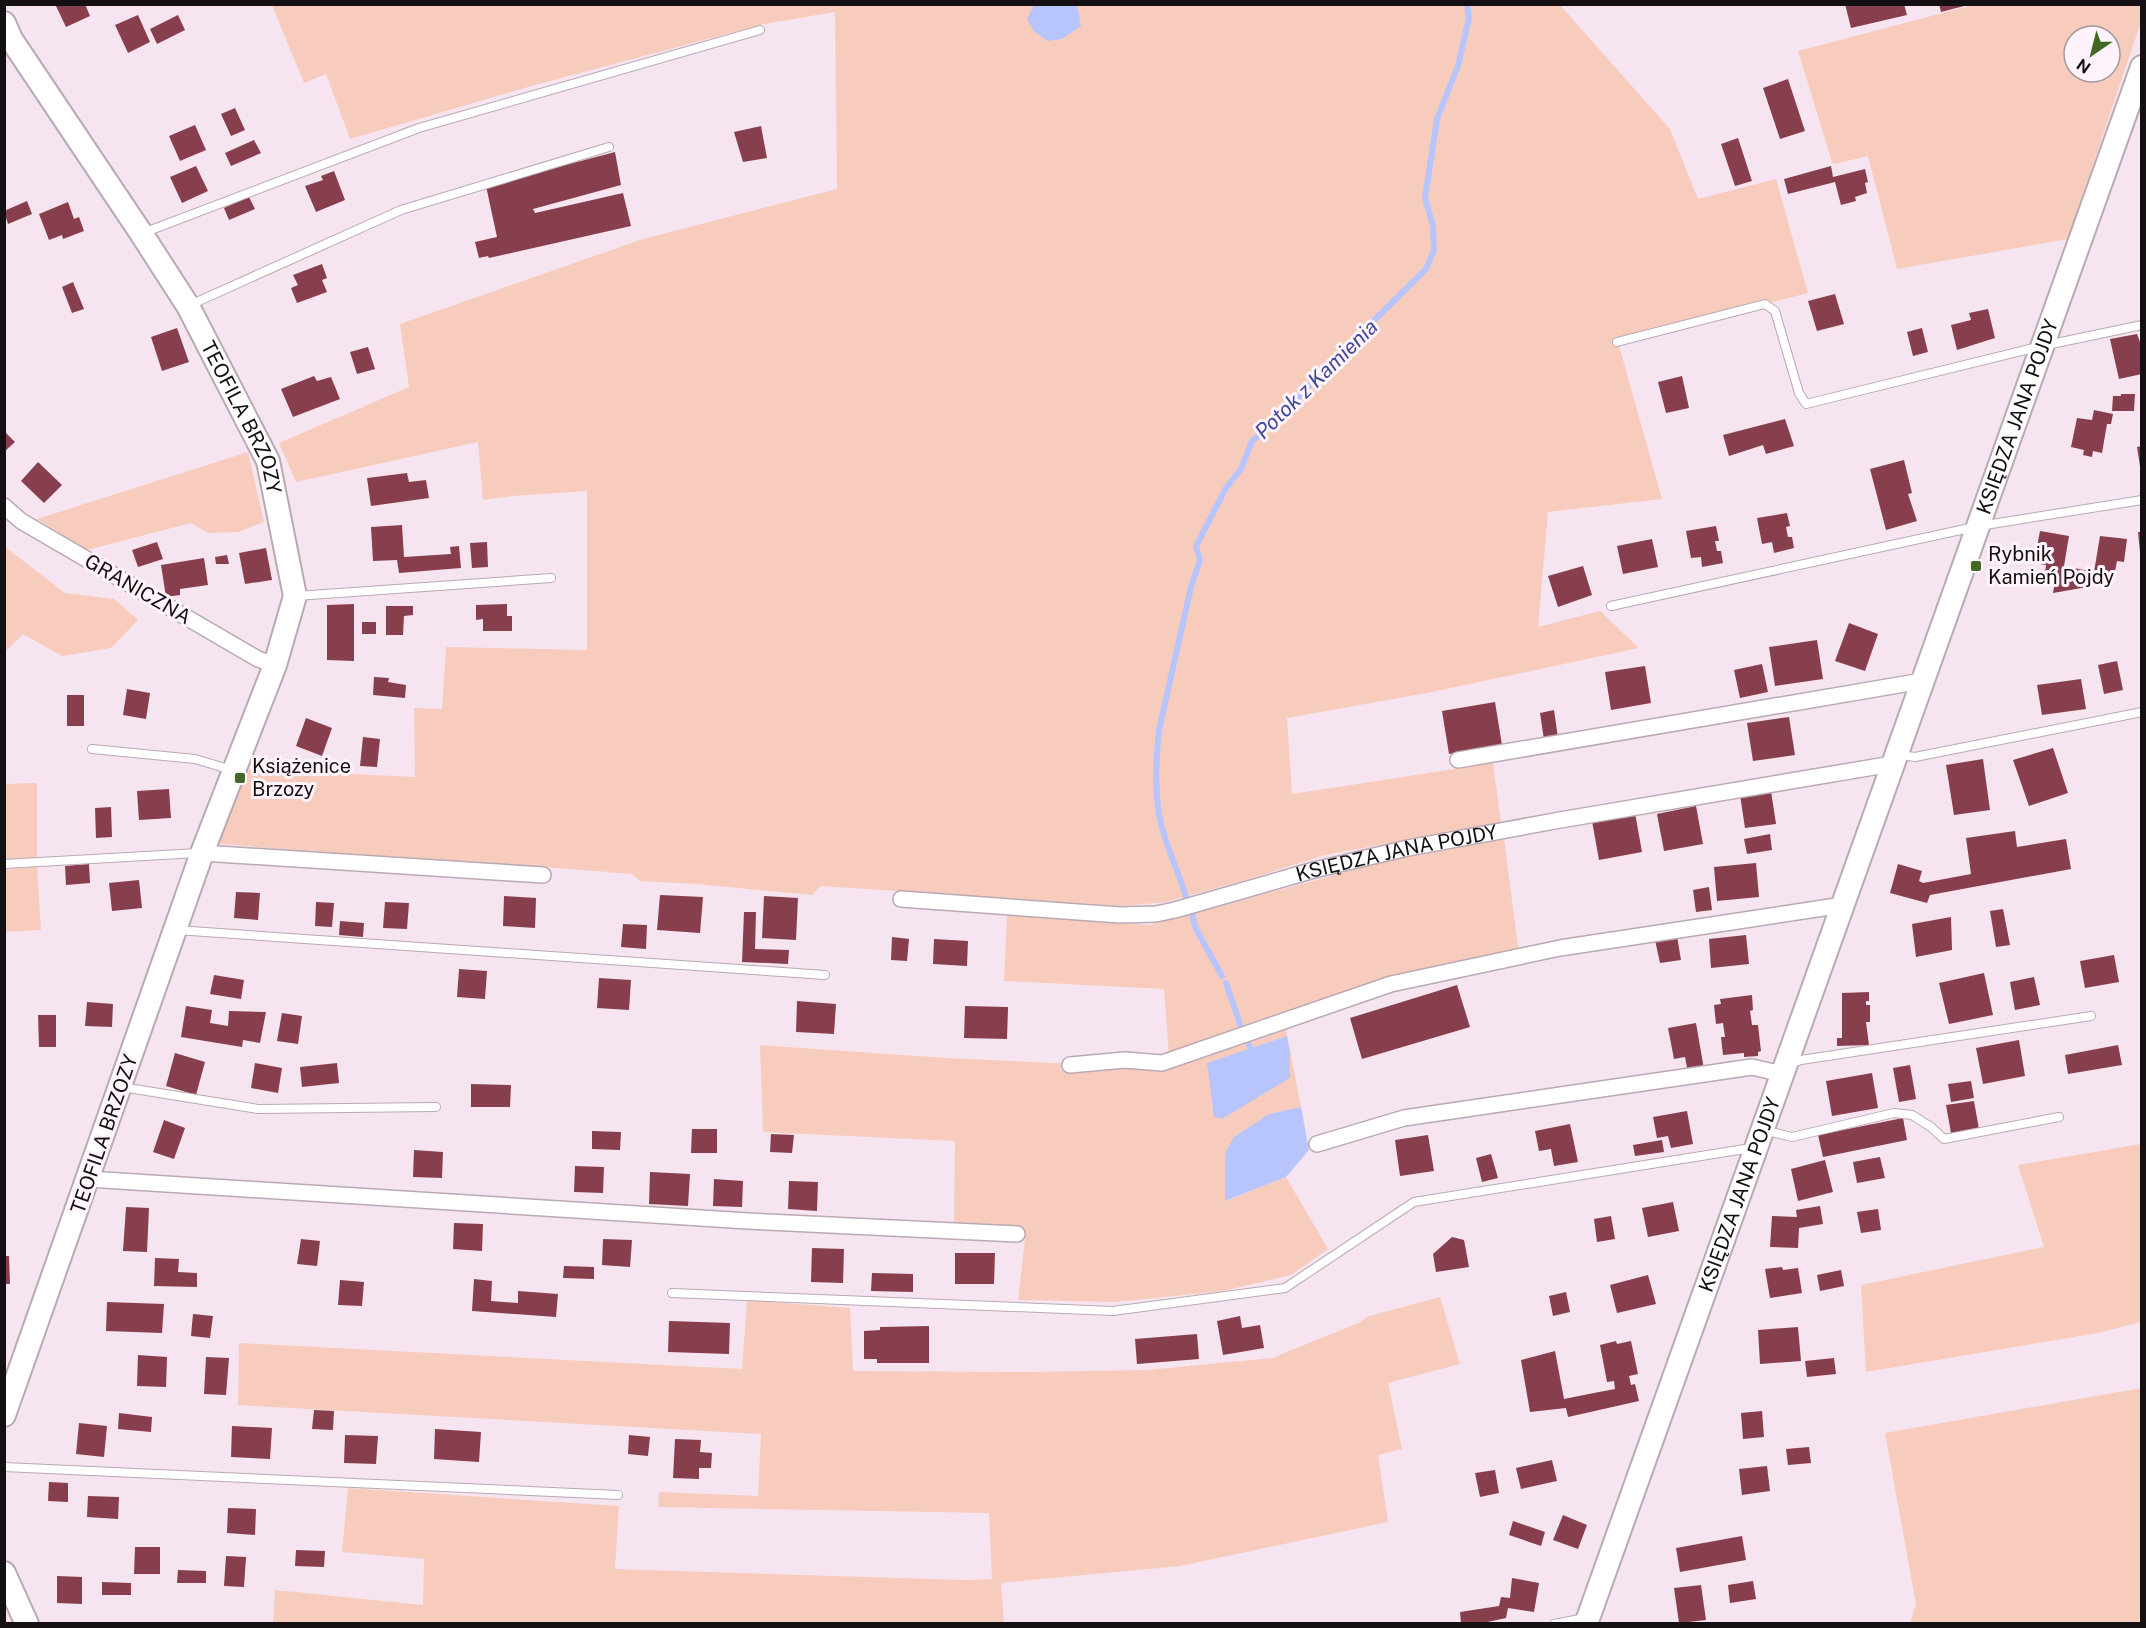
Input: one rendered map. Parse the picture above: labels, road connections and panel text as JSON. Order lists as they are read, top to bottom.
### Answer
{
  "streets": {
    "street": ["KSIĘDZA JANA POJDY", "TEOFILA BRZOZY", "GRANICZNA"]
  },
  "crossings": [
    ["TEOFILA BRZOZY", "GRANICZNA"]
  ],
  "water": ["Potok z Kamienia"],
  "places": {
    "transit": ["Rybnik Kamień Pojdy", "Książenice Brzozy"]
  },
  "north": "bottom left"
}
